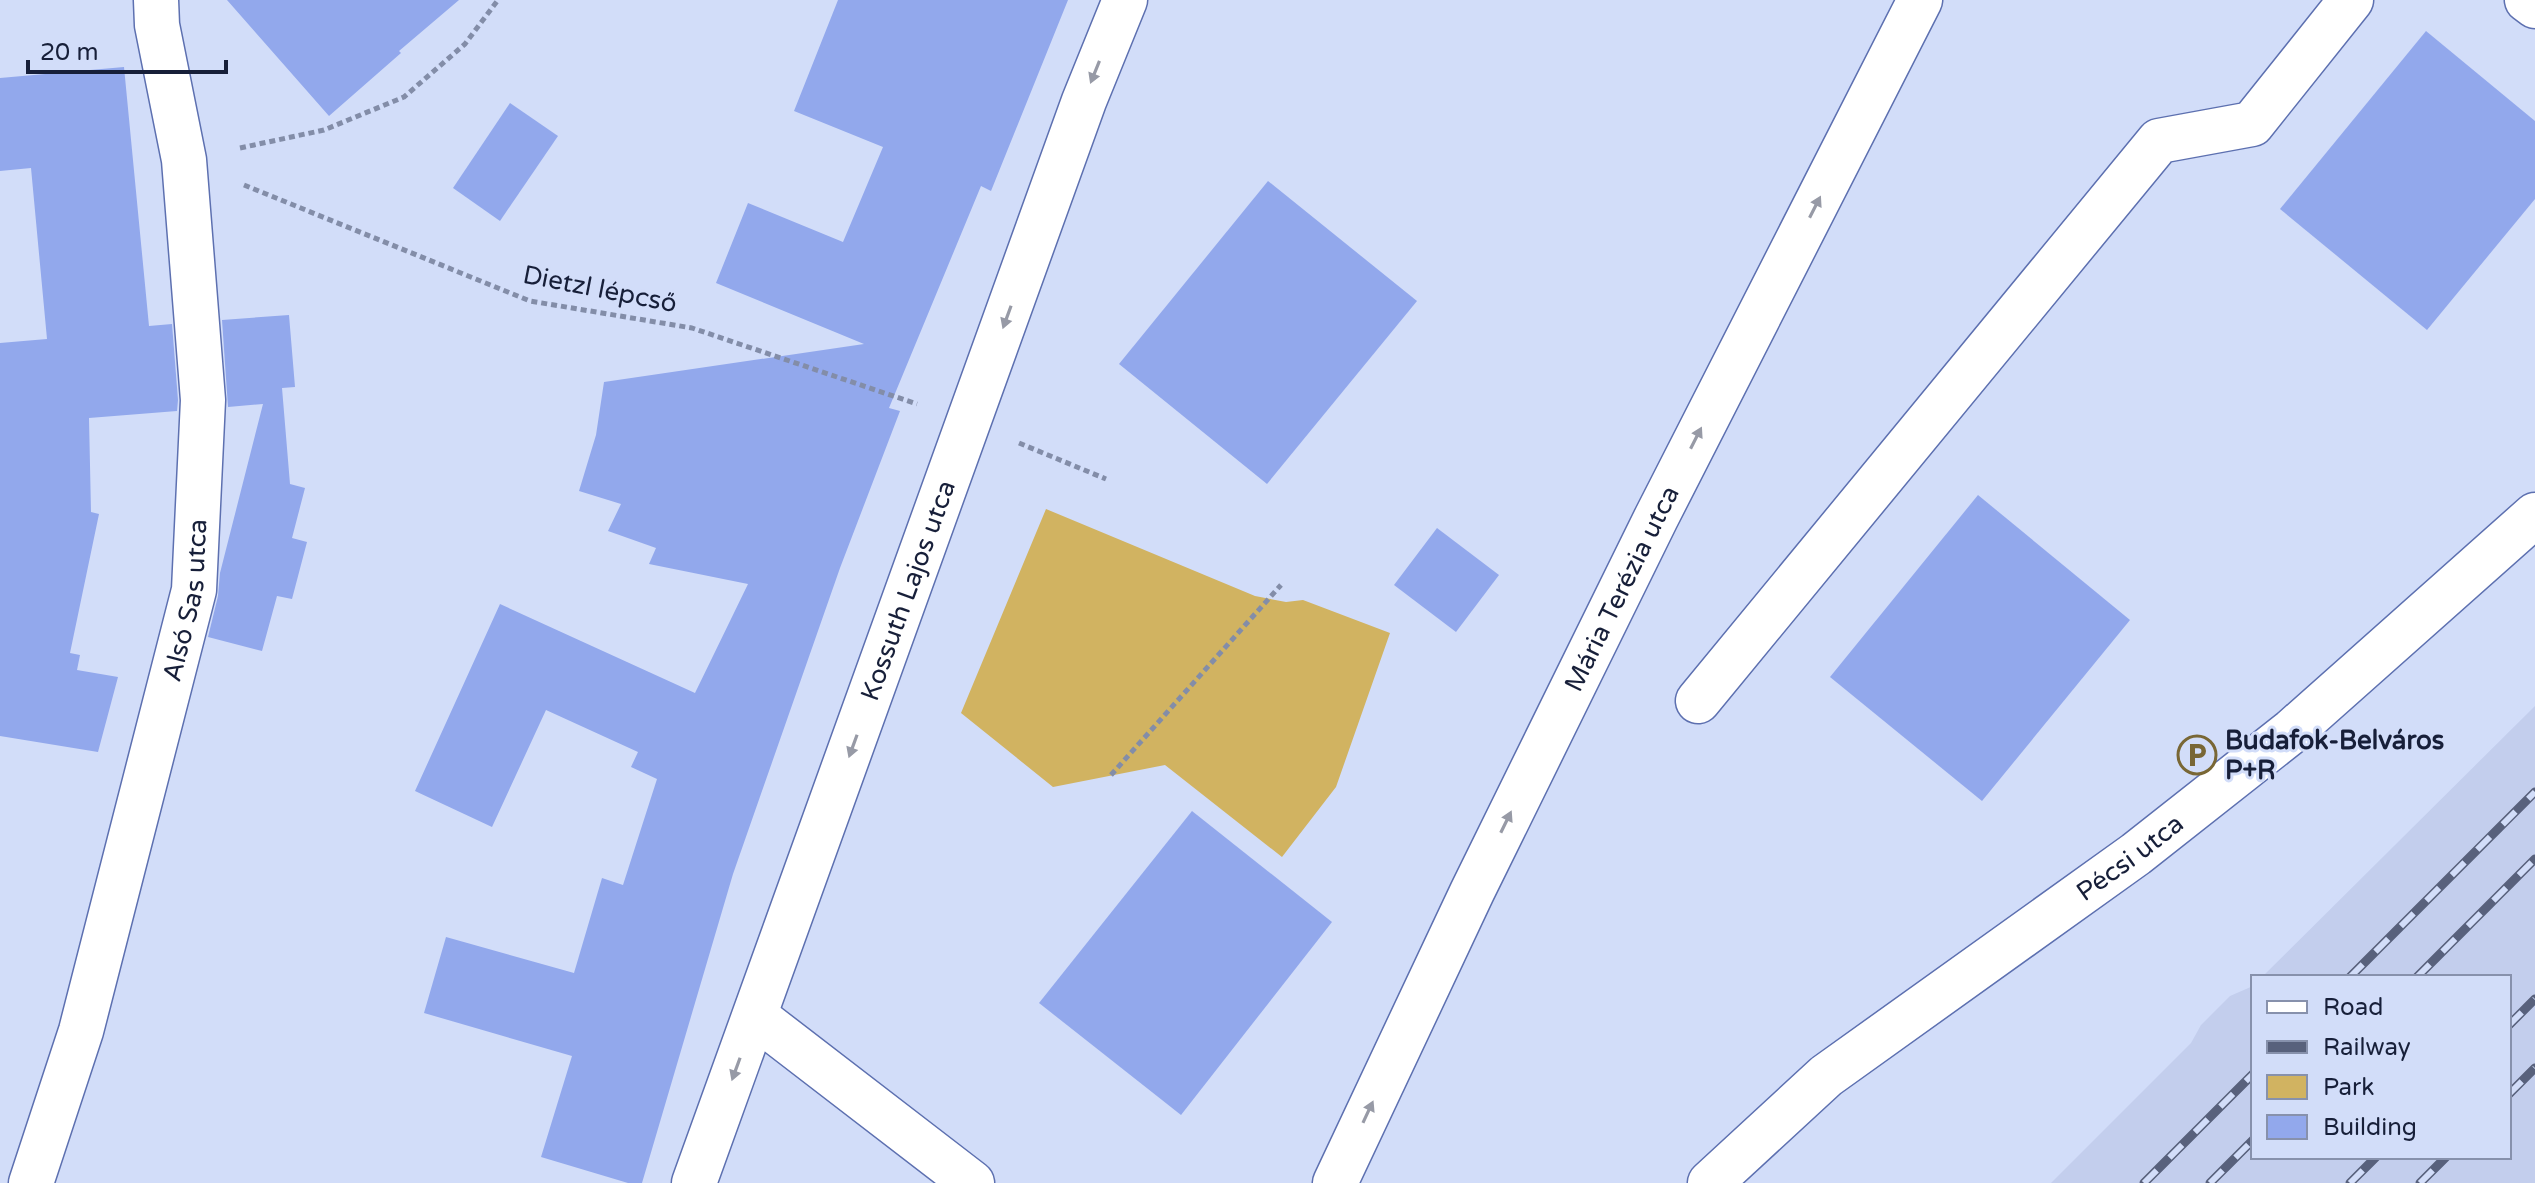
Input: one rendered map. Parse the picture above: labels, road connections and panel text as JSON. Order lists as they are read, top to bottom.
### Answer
{
  "streets": {
    "street": [
      "Mária Terézia utca",
      "Kossuth Lajos utca",
      "Alsó Sas utca",
      "Pécsi utca"
    ],
    "path": ["Dietzl lépcső"]
  },
  "crossings": [
    ["Dietzl lépcső", "Kossuth Lajos utca"],
    ["Dietzl lépcső", "Alsó Sas utca"]
  ],
  "one_way": ["Kossuth Lajos utca"],
  "places": {
    "parking": ["Budafok-Belváros P+R"]
  },
  "legend": [
    "Road",
    "Railway",
    "Park",
    "Building"
  ],
  "scale_bar": "20 m"
}
